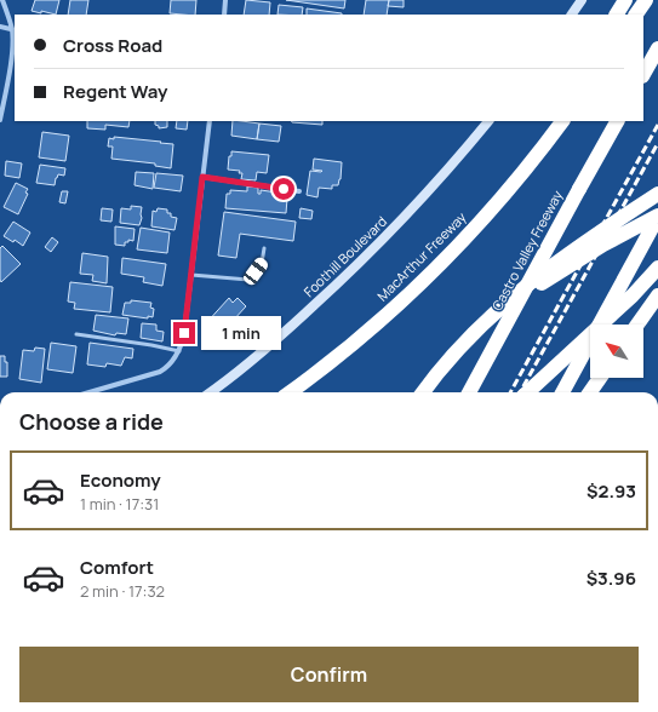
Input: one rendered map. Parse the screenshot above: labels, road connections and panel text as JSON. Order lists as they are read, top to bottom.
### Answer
{
  "streets": {
    "highway": ["Castro Valley Freeway", "MacArthur Freeway"],
    "main road": ["Foothill Boulevard"]
  },
  "north": "top left",
  "page": {
    "banner": ["Cross Road", "Regent Way"],
    "bubble": "1 min",
    "heading": "Choose a ride",
    "list": [
      {
        "name": "Economy",
        "note": "1 min · 17:31",
        "value": "$2.93"
      },
      {
        "name": "Comfort",
        "note": "2 min · 17:32",
        "value": "$3.96"
      }
    ],
    "buttons": "Confirm"
  }
}
